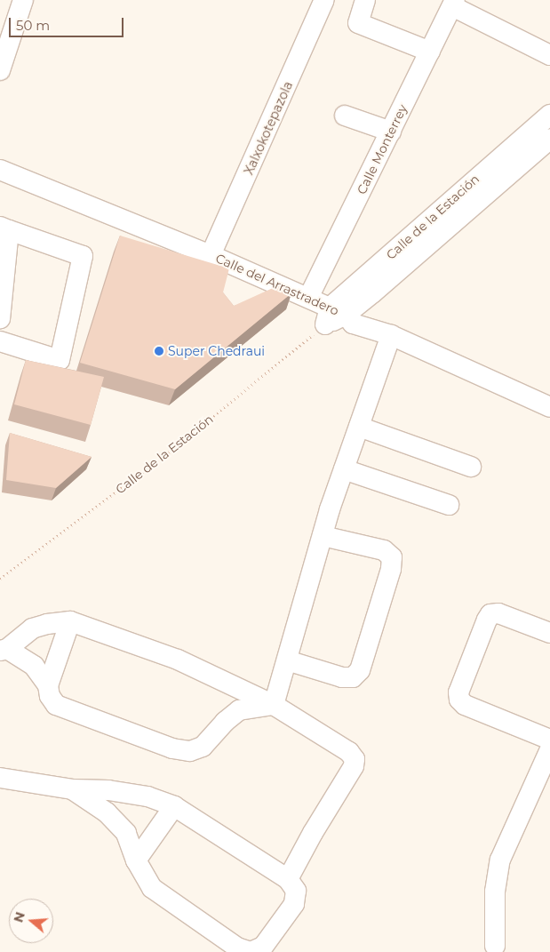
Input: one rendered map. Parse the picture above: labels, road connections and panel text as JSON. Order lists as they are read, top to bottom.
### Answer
{
  "streets": {
    "street": [
      "Xalxokotepazola",
      "Calle Monterrey",
      "Calle de la Estación",
      "Calle del Arrastradero"
    ]
  },
  "crossings": [
    ["Xalxokotepazola", "Calle del Arrastradero"],
    ["Calle Monterrey", "Calle del Arrastradero"],
    ["Calle de la Estación", "Calle del Arrastradero"]
  ],
  "places": ["Super Chedraui"],
  "scale_bar": "50 m",
  "north": "left"
}
